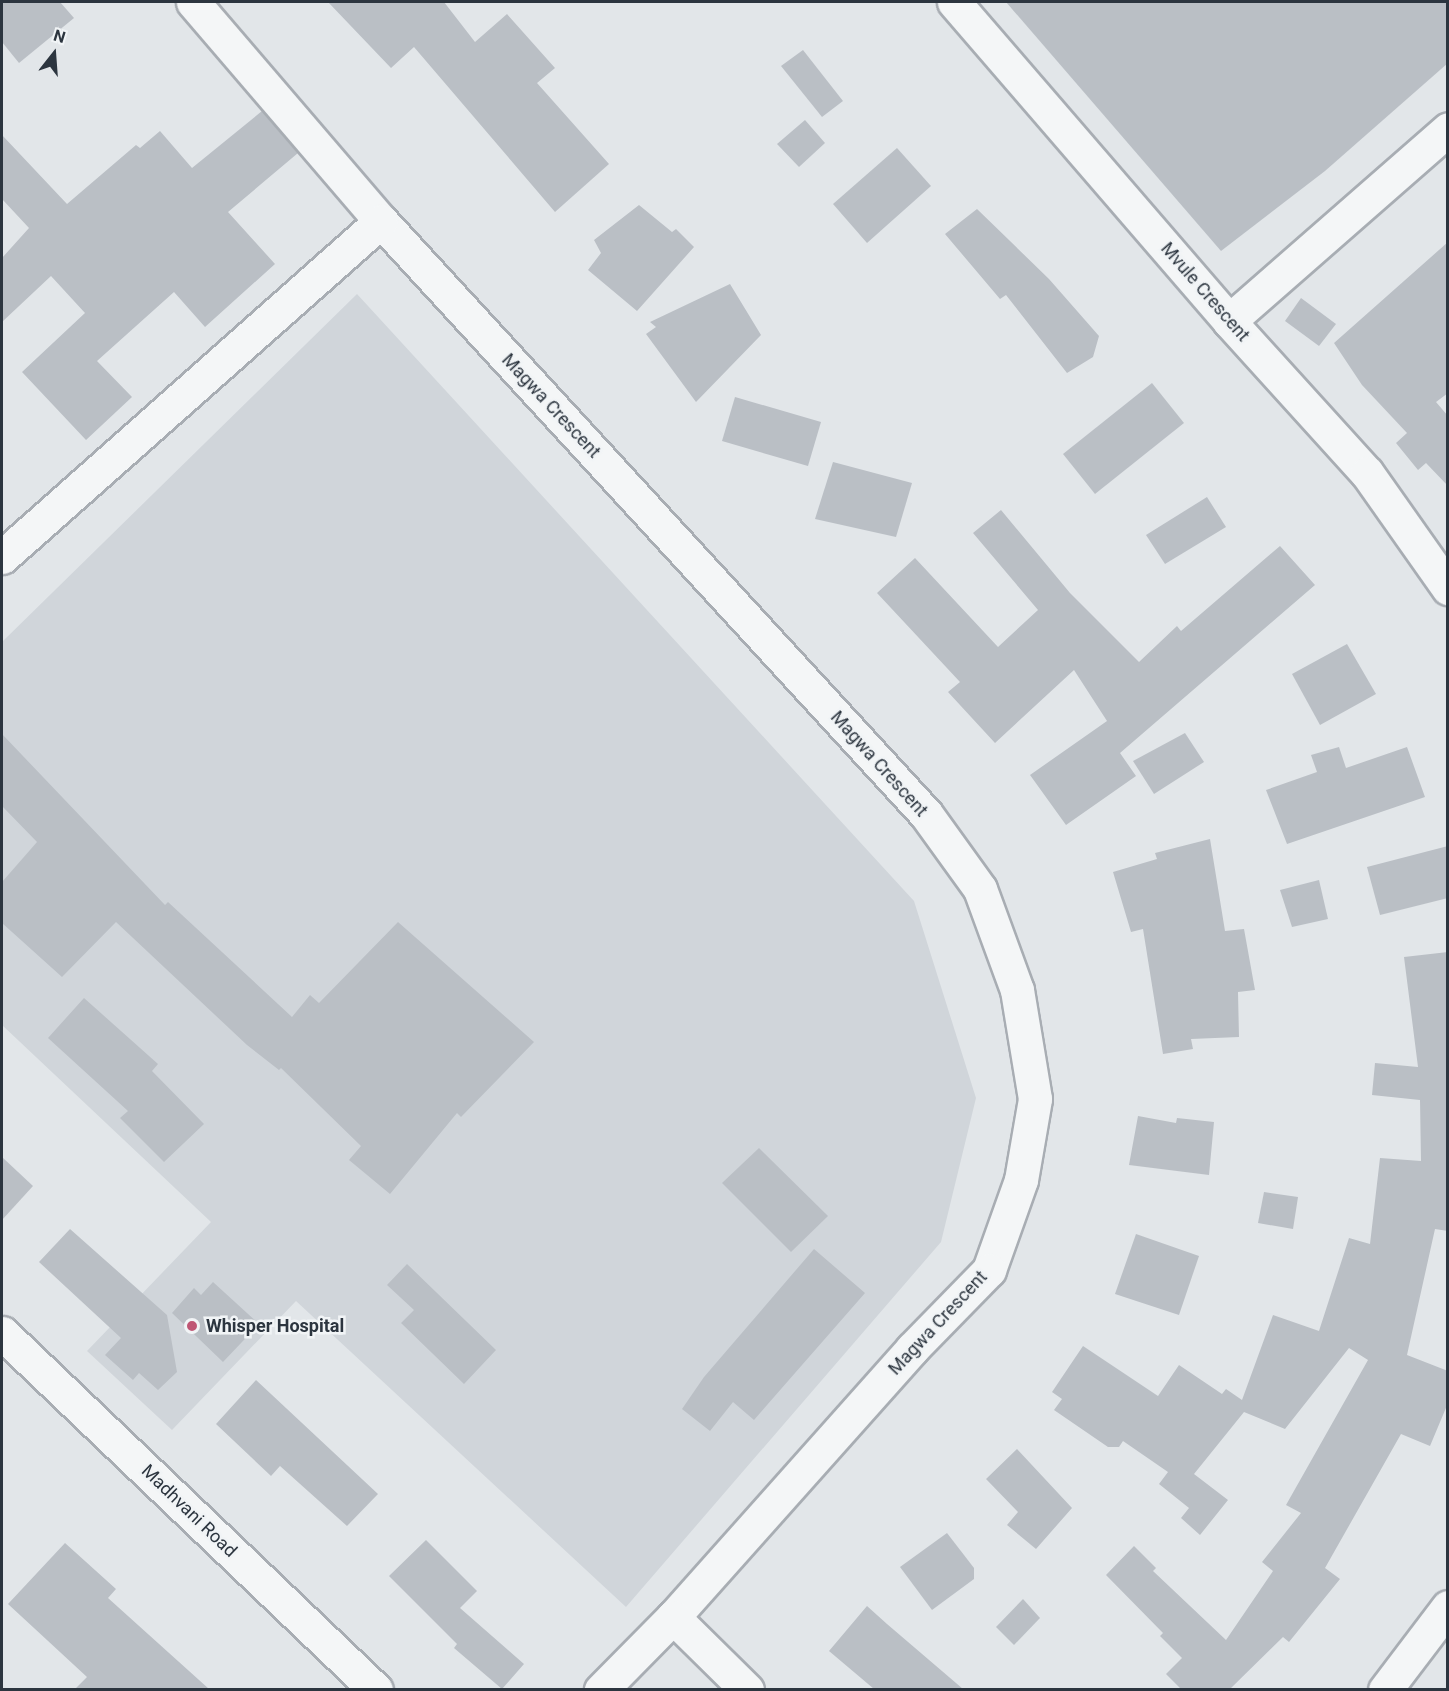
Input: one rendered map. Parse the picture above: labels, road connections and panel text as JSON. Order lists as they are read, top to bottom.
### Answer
{
  "streets": {
    "street": ["Mvule Crescent", "Magwa Crescent", "Madhvani Road"]
  },
  "places": ["Whisper Hospital"],
  "north": "top"
}
